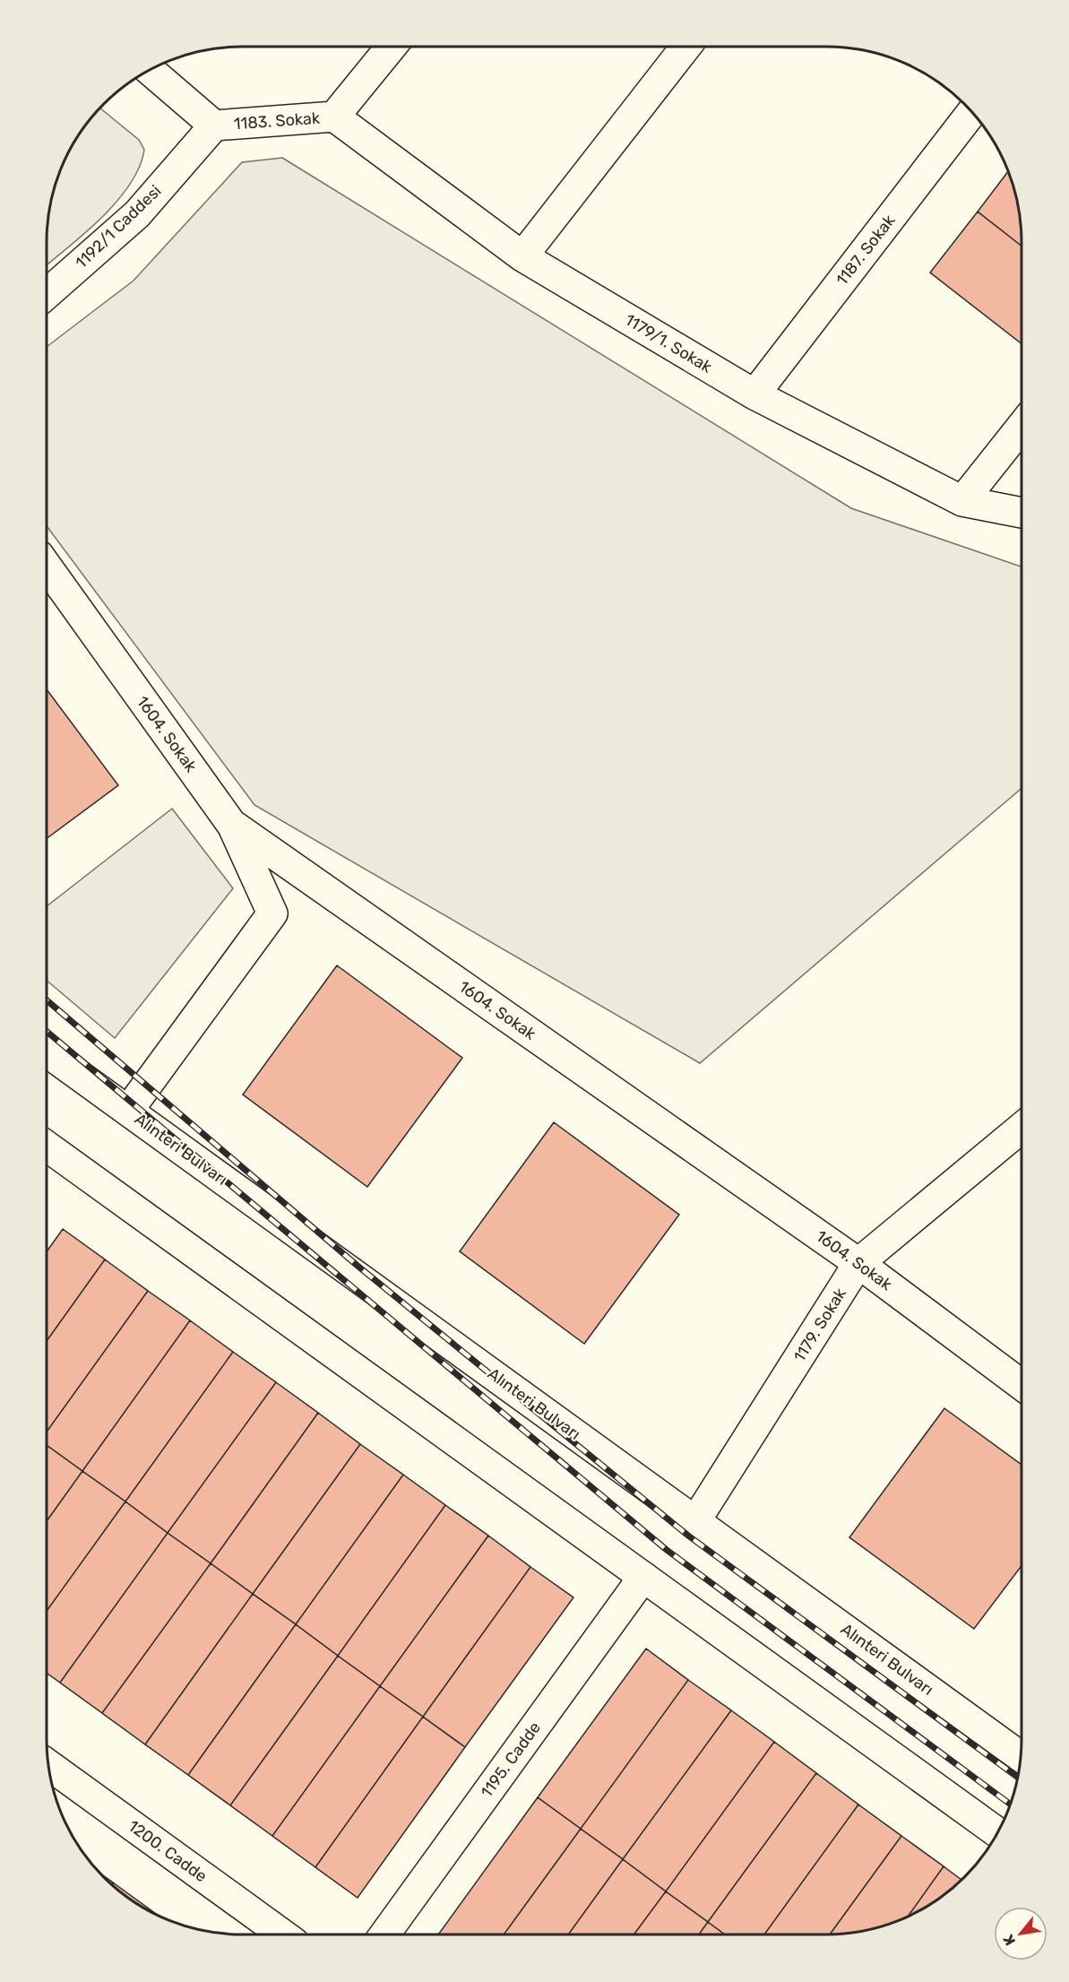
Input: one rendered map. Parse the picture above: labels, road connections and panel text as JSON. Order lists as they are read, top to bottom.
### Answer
{
  "streets": {
    "street": [
      "1183. Sokak",
      "1192/1 Caddesi",
      "1187. Sokak",
      "1179/1. Sokak",
      "1604. Sokak",
      "Alınteri Bulvarı",
      "1179. Sokak",
      "1195. Cadde",
      "1200. Cadde"
    ]
  },
  "crossings": [
    ["1183. Sokak", "1192/1 Caddesi"],
    ["1183. Sokak", "1179/1. Sokak"],
    ["1187. Sokak", "1179/1. Sokak"],
    ["1604. Sokak", "1179. Sokak"],
    ["Alınteri Bulvarı", "1179. Sokak"]
  ],
  "north": "bottom left"
}
